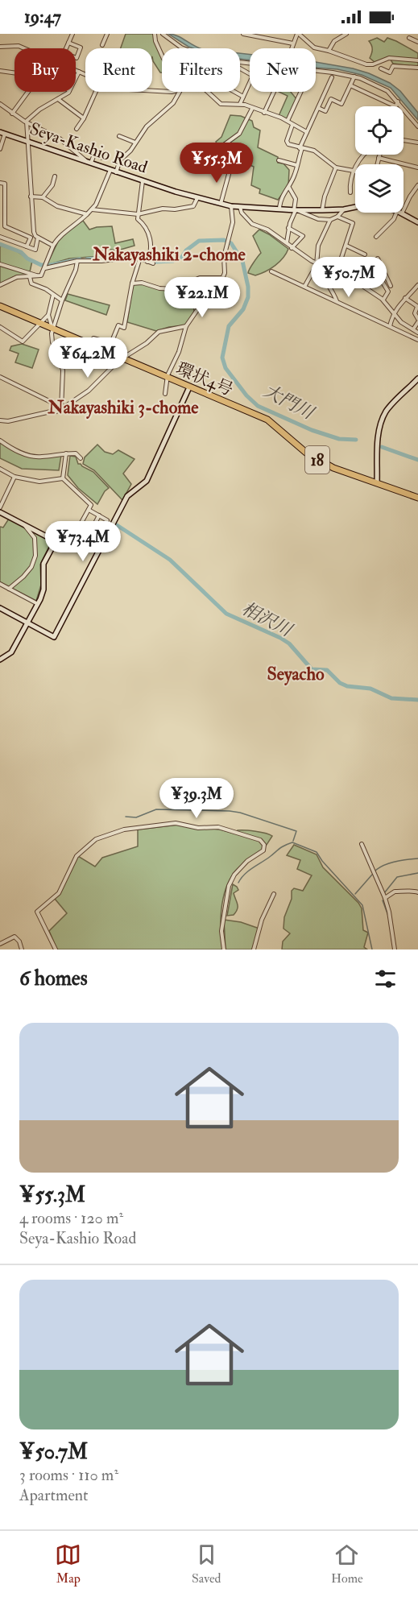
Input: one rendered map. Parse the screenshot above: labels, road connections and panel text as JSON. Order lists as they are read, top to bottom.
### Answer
{
  "streets": {
    "main road": ["環状4号", "18"],
    "street": ["Seya-Kashio Road"]
  },
  "districts": ["Nakayashiki 2-chome", "Nakayashiki 3-chome", "Seyacho"],
  "water": ["大門川", "相沢川"],
  "page": {
    "status": "19:47",
    "chip": [
      "Buy",
      "Rent",
      "Filters",
      "New"
    ],
    "price": [
      "¥55.3M",
      "¥50.7M",
      "¥22.1M",
      "¥64.2M",
      "¥73.4M",
      "¥39.3M"
    ],
    "heading": "6 homes",
    "list": [
      {
        "name": "¥55.3M",
        "note": "4 rooms · 120 m² · Seya-Kashio Road"
      },
      {
        "name": "¥50.7M",
        "note": "3 rooms · 110 m² · Apartment"
      }
    ],
    "tabs": ["Map", "Saved", "Home"]
  }
}
